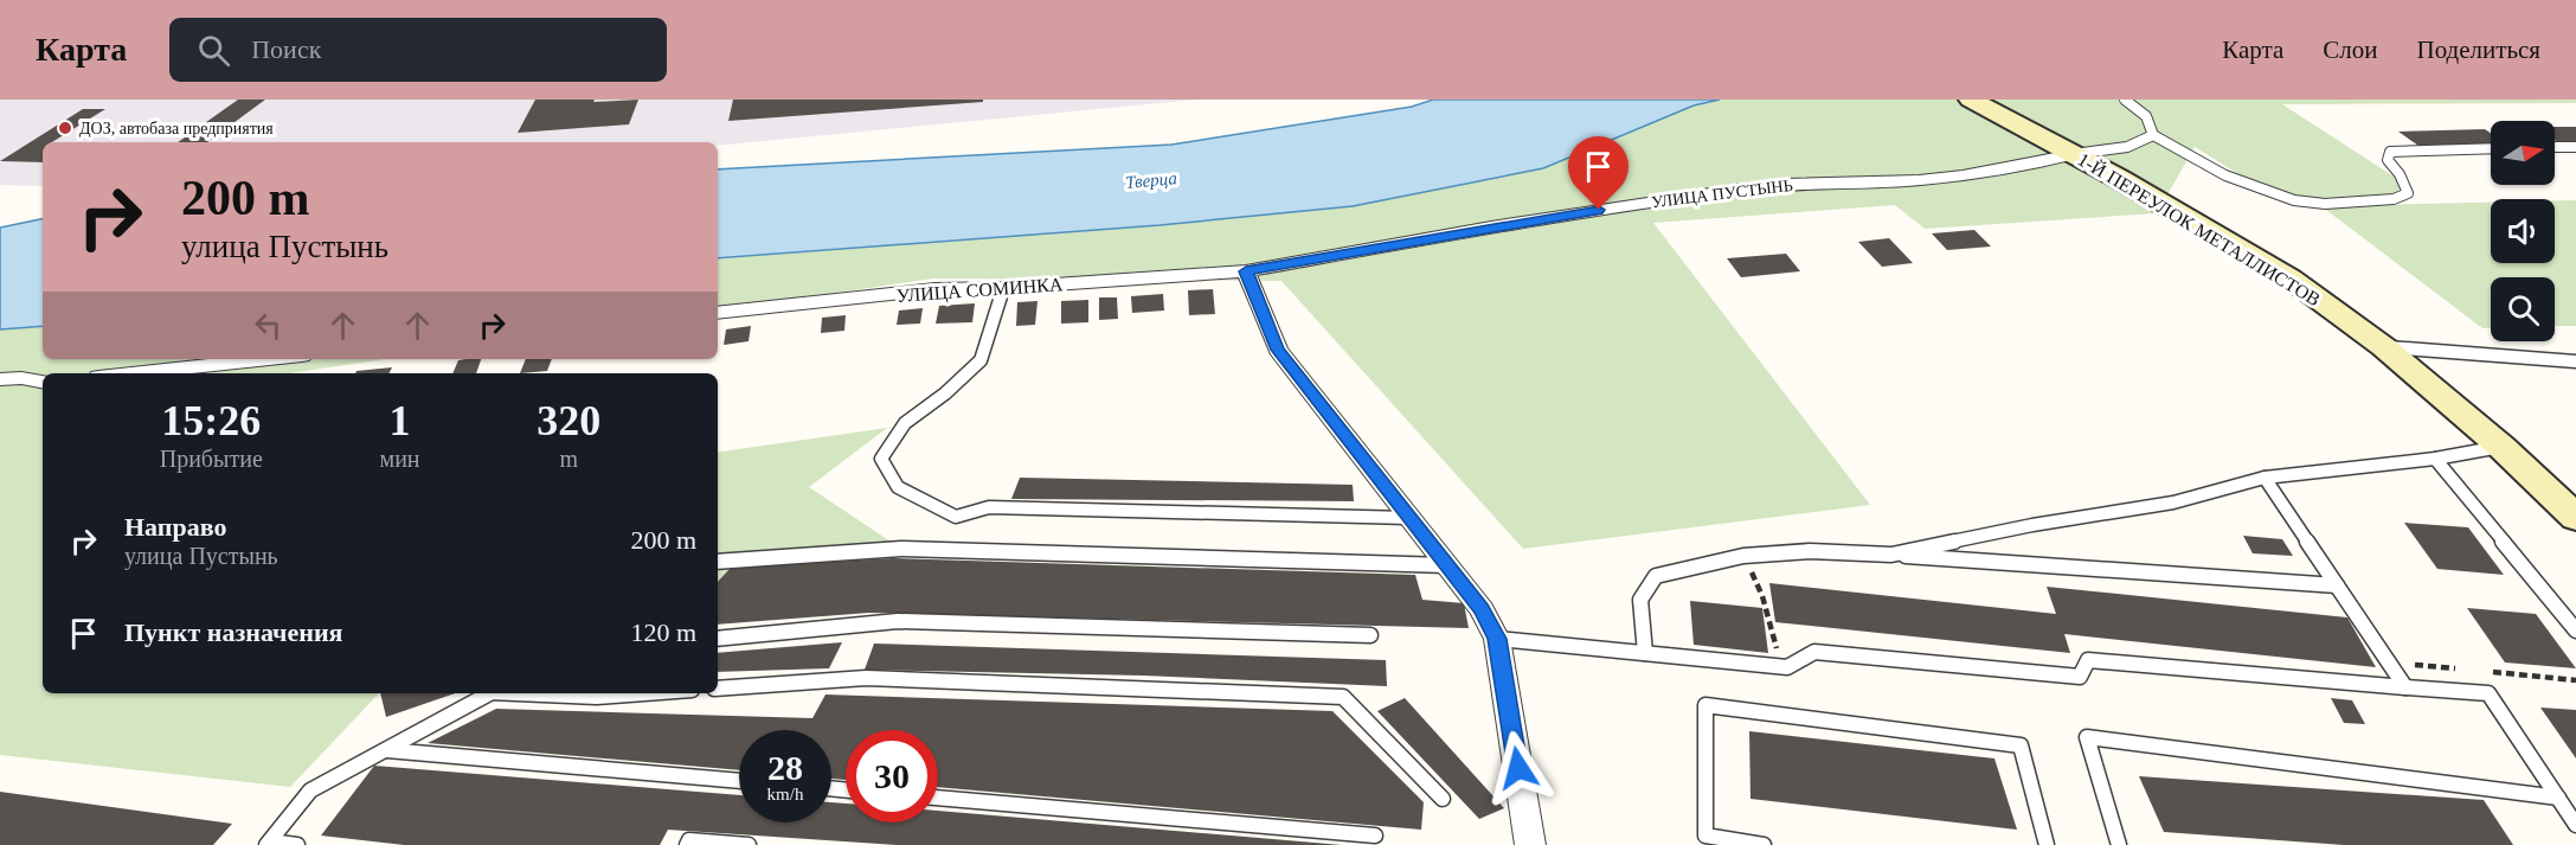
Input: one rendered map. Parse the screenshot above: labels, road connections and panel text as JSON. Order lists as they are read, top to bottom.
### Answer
{
  "streets": {
    "street": ["УЛИЦА ПУСТЫНЬ", "1-Й ПЕРЕУЛОК МЕТАЛЛИСТОВ", "УЛИЦА СОМИНКА"]
  },
  "crossings": [
    ["УЛИЦА ПУСТЫНЬ", "1-Й ПЕРЕУЛОК МЕТАЛЛИСТОВ"],
    ["УЛИЦА ПУСТЫНЬ", "УЛИЦА СОМИНКА"]
  ],
  "water": ["Тверца"],
  "places": ["ДОЗ, автобаза предприятия"],
  "north": "right",
  "page": {
    "header": "Карта",
    "search": "Поиск",
    "nav": ["Карта", "Слои", "Поделиться"],
    "turn": ["200 m", "улица Пустынь"],
    "eta": [
      "15:26",
      "Прибытие",
      "1",
      "мин",
      "320",
      "m"
    ],
    "list": [
      {
        "name": "Направо",
        "note": "улица Пустынь",
        "value": "200 m"
      },
      {
        "name": "Пункт назначения",
        "value": "120 m"
      }
    ],
    "speed": "28 km/h",
    "limit": "30"
  }
}
